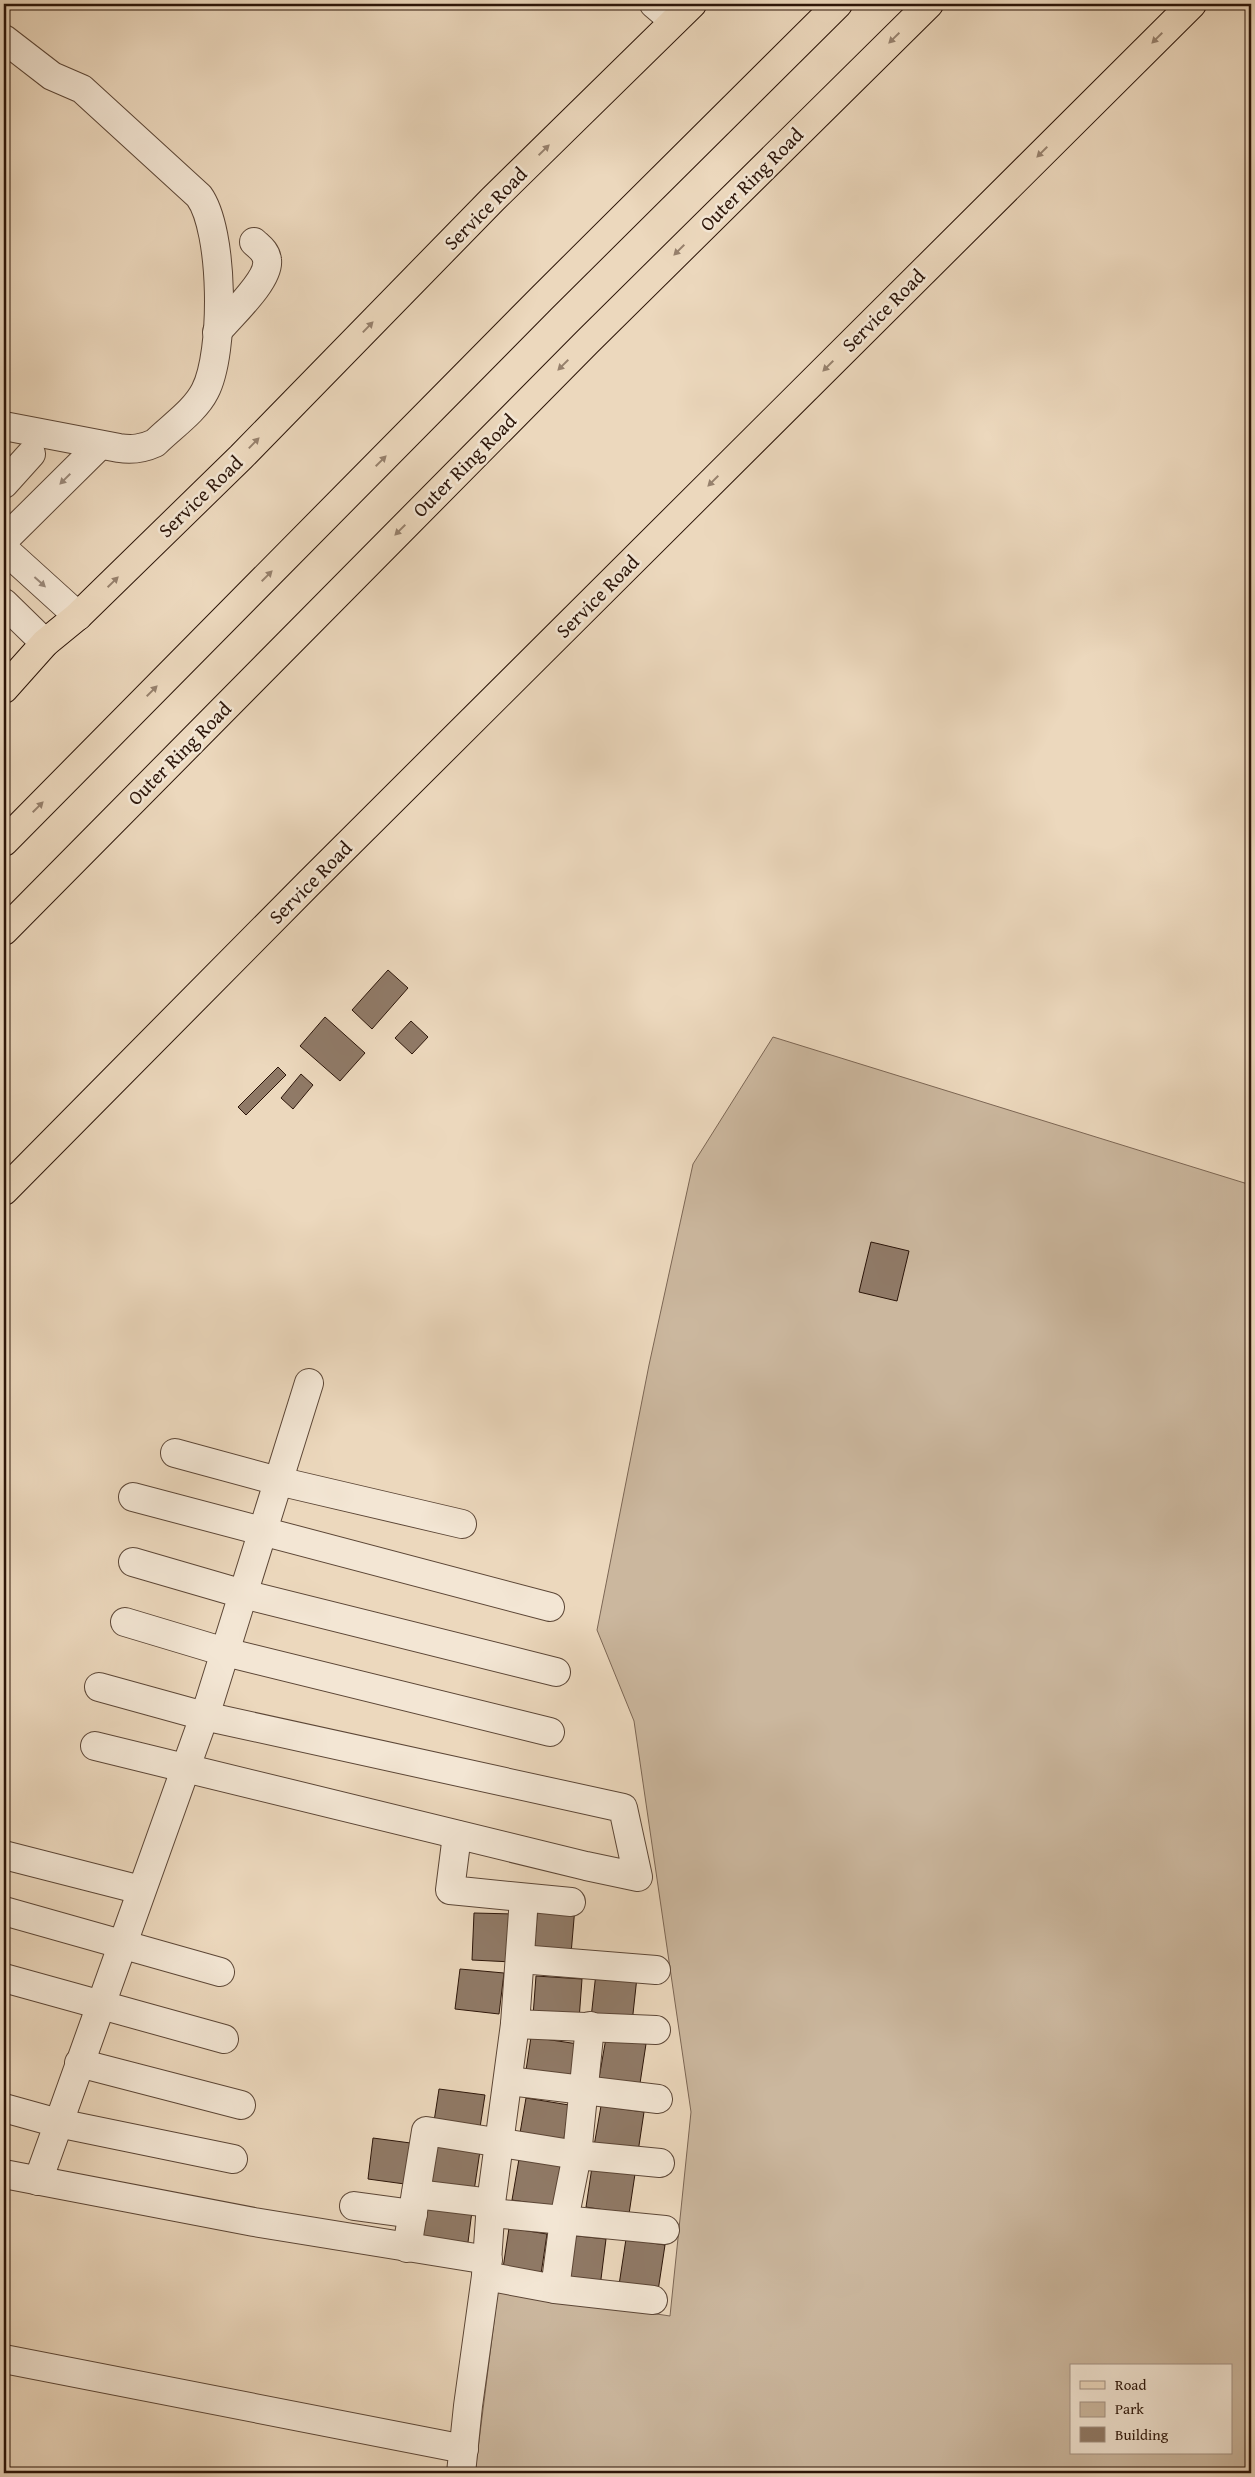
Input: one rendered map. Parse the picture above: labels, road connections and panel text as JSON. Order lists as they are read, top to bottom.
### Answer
{
  "streets": {
    "main road": ["Outer Ring Road", "Service Road"]
  },
  "legend": ["Road", "Park", "Building"]
}
